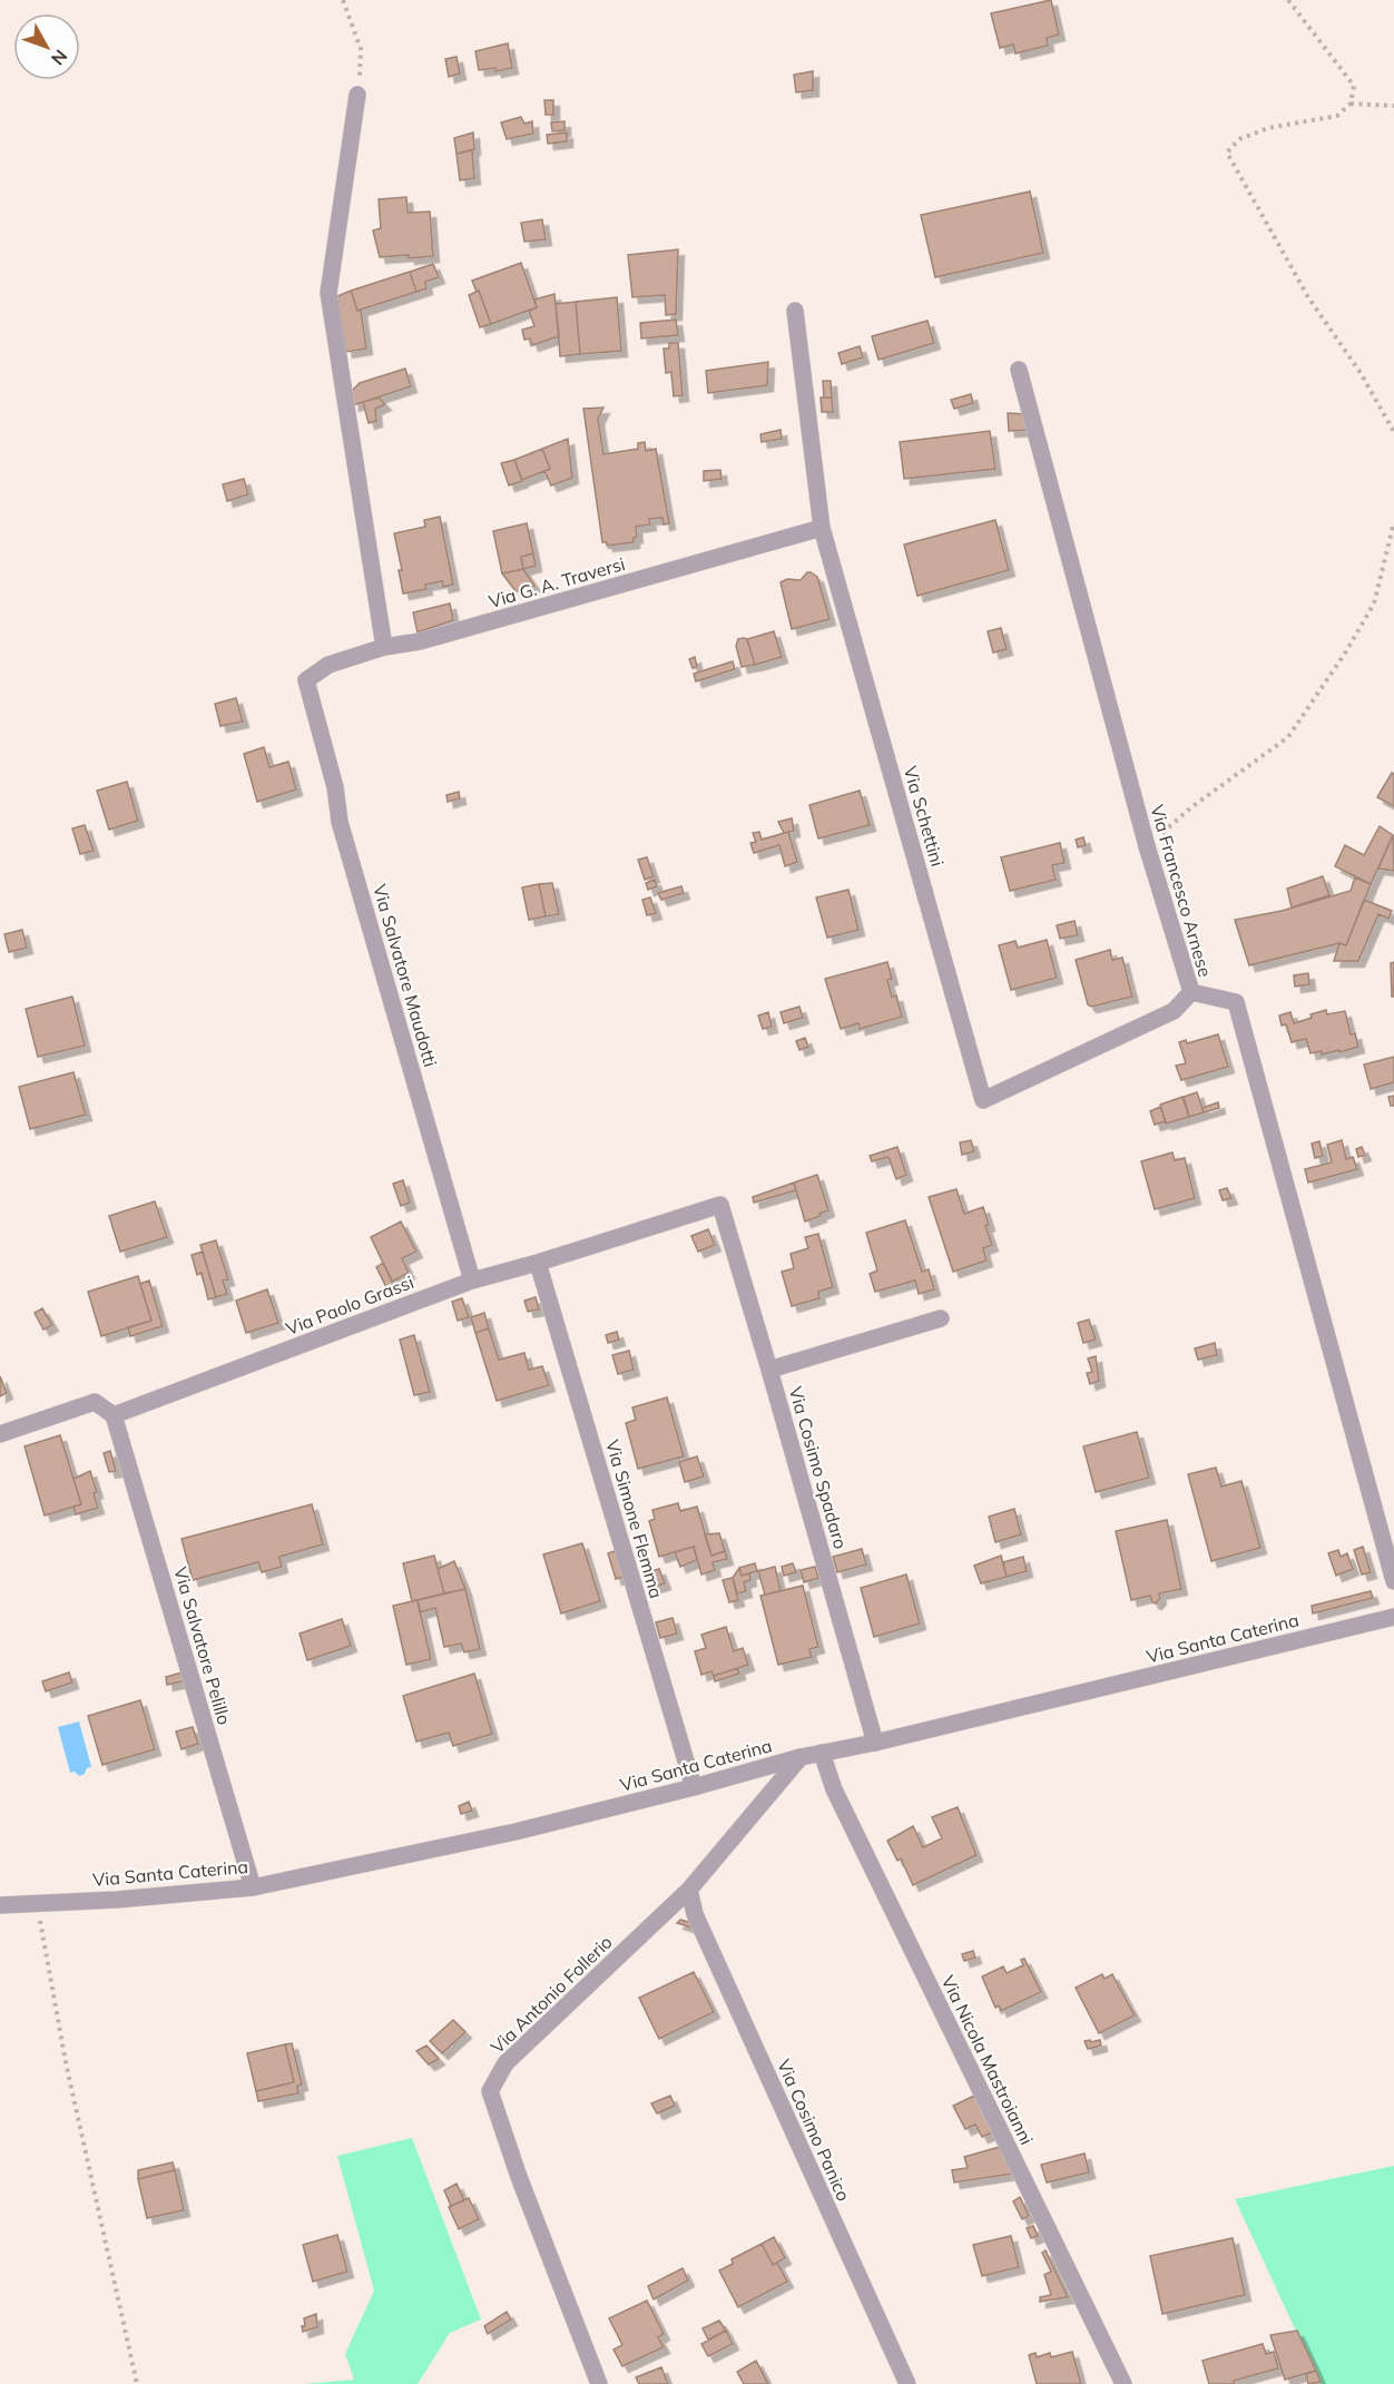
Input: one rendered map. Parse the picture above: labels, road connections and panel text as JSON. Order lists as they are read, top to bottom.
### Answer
{
  "streets": {
    "street": [
      "Via G. A. Traversi",
      "Via Schettini",
      "Via Francesco Arnese",
      "Via Salvatore Maudotti",
      "Via Paolo Grassi",
      "Via Cosimo Spadaro",
      "Via Simone Flemma",
      "Via Santa Caterina",
      "Via Salvatore Pelillo",
      "Via Antonio Follerio",
      "Via Nicola Mastroianni",
      "Via Cosimo Panico"
    ]
  },
  "crossings": [
    ["Via G. A. Traversi", "Via Schettini"],
    ["Via G. A. Traversi", "Via Salvatore Maudotti"],
    ["Via Schettini", "Via Francesco Arnese"],
    ["Via Salvatore Maudotti", "Via Paolo Grassi"],
    ["Via Paolo Grassi", "Via Cosimo Spadaro"],
    ["Via Paolo Grassi", "Via Simone Flemma"],
    ["Via Paolo Grassi", "Via Salvatore Pelillo"],
    ["Via Cosimo Spadaro", "Via Santa Caterina"],
    ["Via Simone Flemma", "Via Santa Caterina"],
    ["Via Santa Caterina", "Via Salvatore Pelillo"],
    ["Via Santa Caterina", "Via Antonio Follerio"],
    ["Via Santa Caterina", "Via Nicola Mastroianni"],
    ["Via Antonio Follerio", "Via Cosimo Panico"]
  ],
  "north": "bottom right"
}
